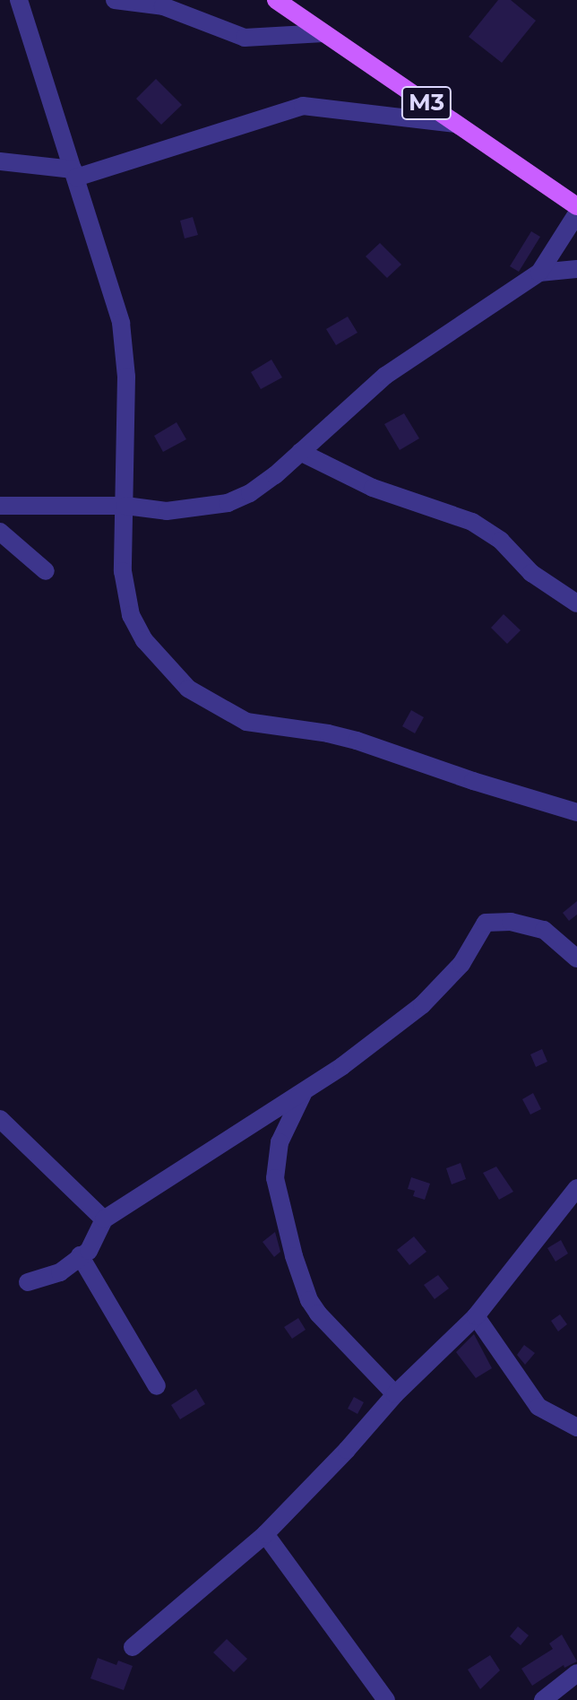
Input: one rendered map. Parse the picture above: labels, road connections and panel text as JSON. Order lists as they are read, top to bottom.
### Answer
{
  "streets": {
    "main road": ["M3"]
  }
}
